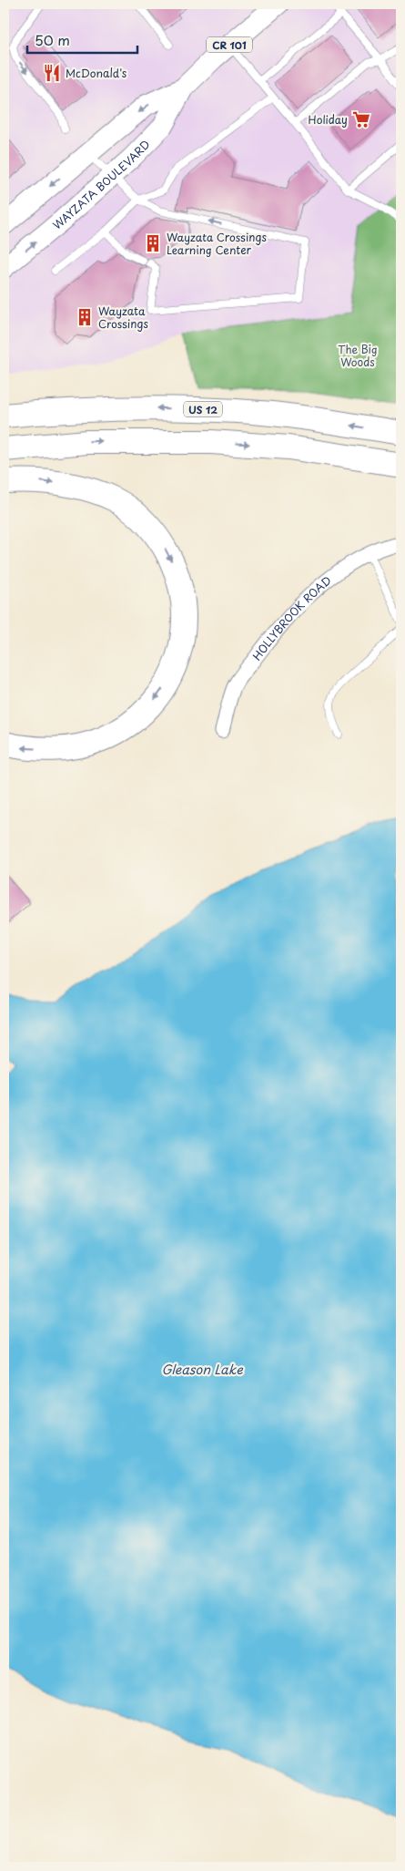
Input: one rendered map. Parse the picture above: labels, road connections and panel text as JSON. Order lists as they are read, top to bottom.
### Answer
{
  "streets": {
    "highway": ["US 12"],
    "main road": ["CR 101", "WAYZATA BOULEVARD"],
    "street": ["HOLLYBROOK ROAD"]
  },
  "water": ["Gleason Lake"],
  "parks": ["The Big Woods"],
  "places": {
    "restaurant": ["McDonald's"],
    "supermarket": ["Holiday"],
    "building": ["Wayzata Crossings Learning Center", "Wayzata Crossings"]
  },
  "scale_bar": "50 m"
}
